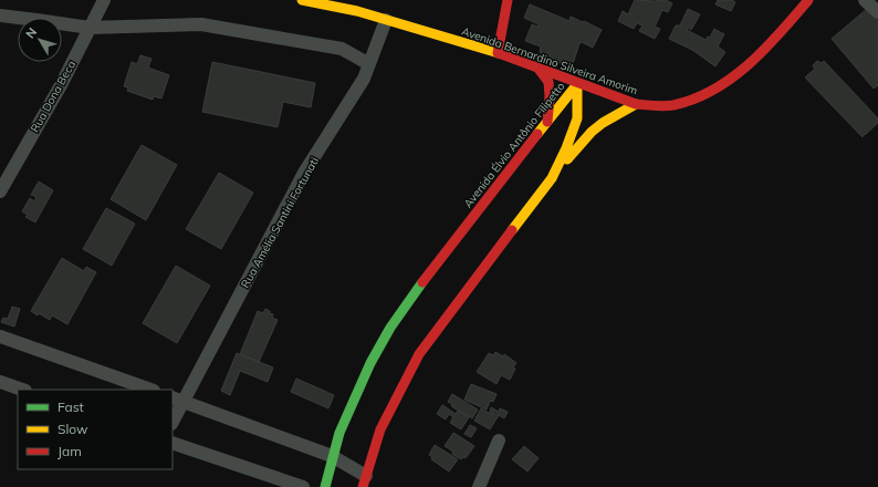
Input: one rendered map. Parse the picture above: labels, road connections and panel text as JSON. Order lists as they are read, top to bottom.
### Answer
{
  "streets": {
    "main road": ["Avenida Bernardino Silveira Amorim", "Avenida Élvio Antônio Filipetto"],
    "street": ["Rua Dona Beca", "Rua Amélia Santini Fortunati"]
  },
  "crossings": [
    ["Avenida Bernardino Silveira Amorim", "Avenida Élvio Antônio Filipetto"],
    ["Avenida Bernardino Silveira Amorim", "Rua Amélia Santini Fortunati"]
  ],
  "legend": ["Fast", "Slow", "Jam"],
  "north": "top left"
}
